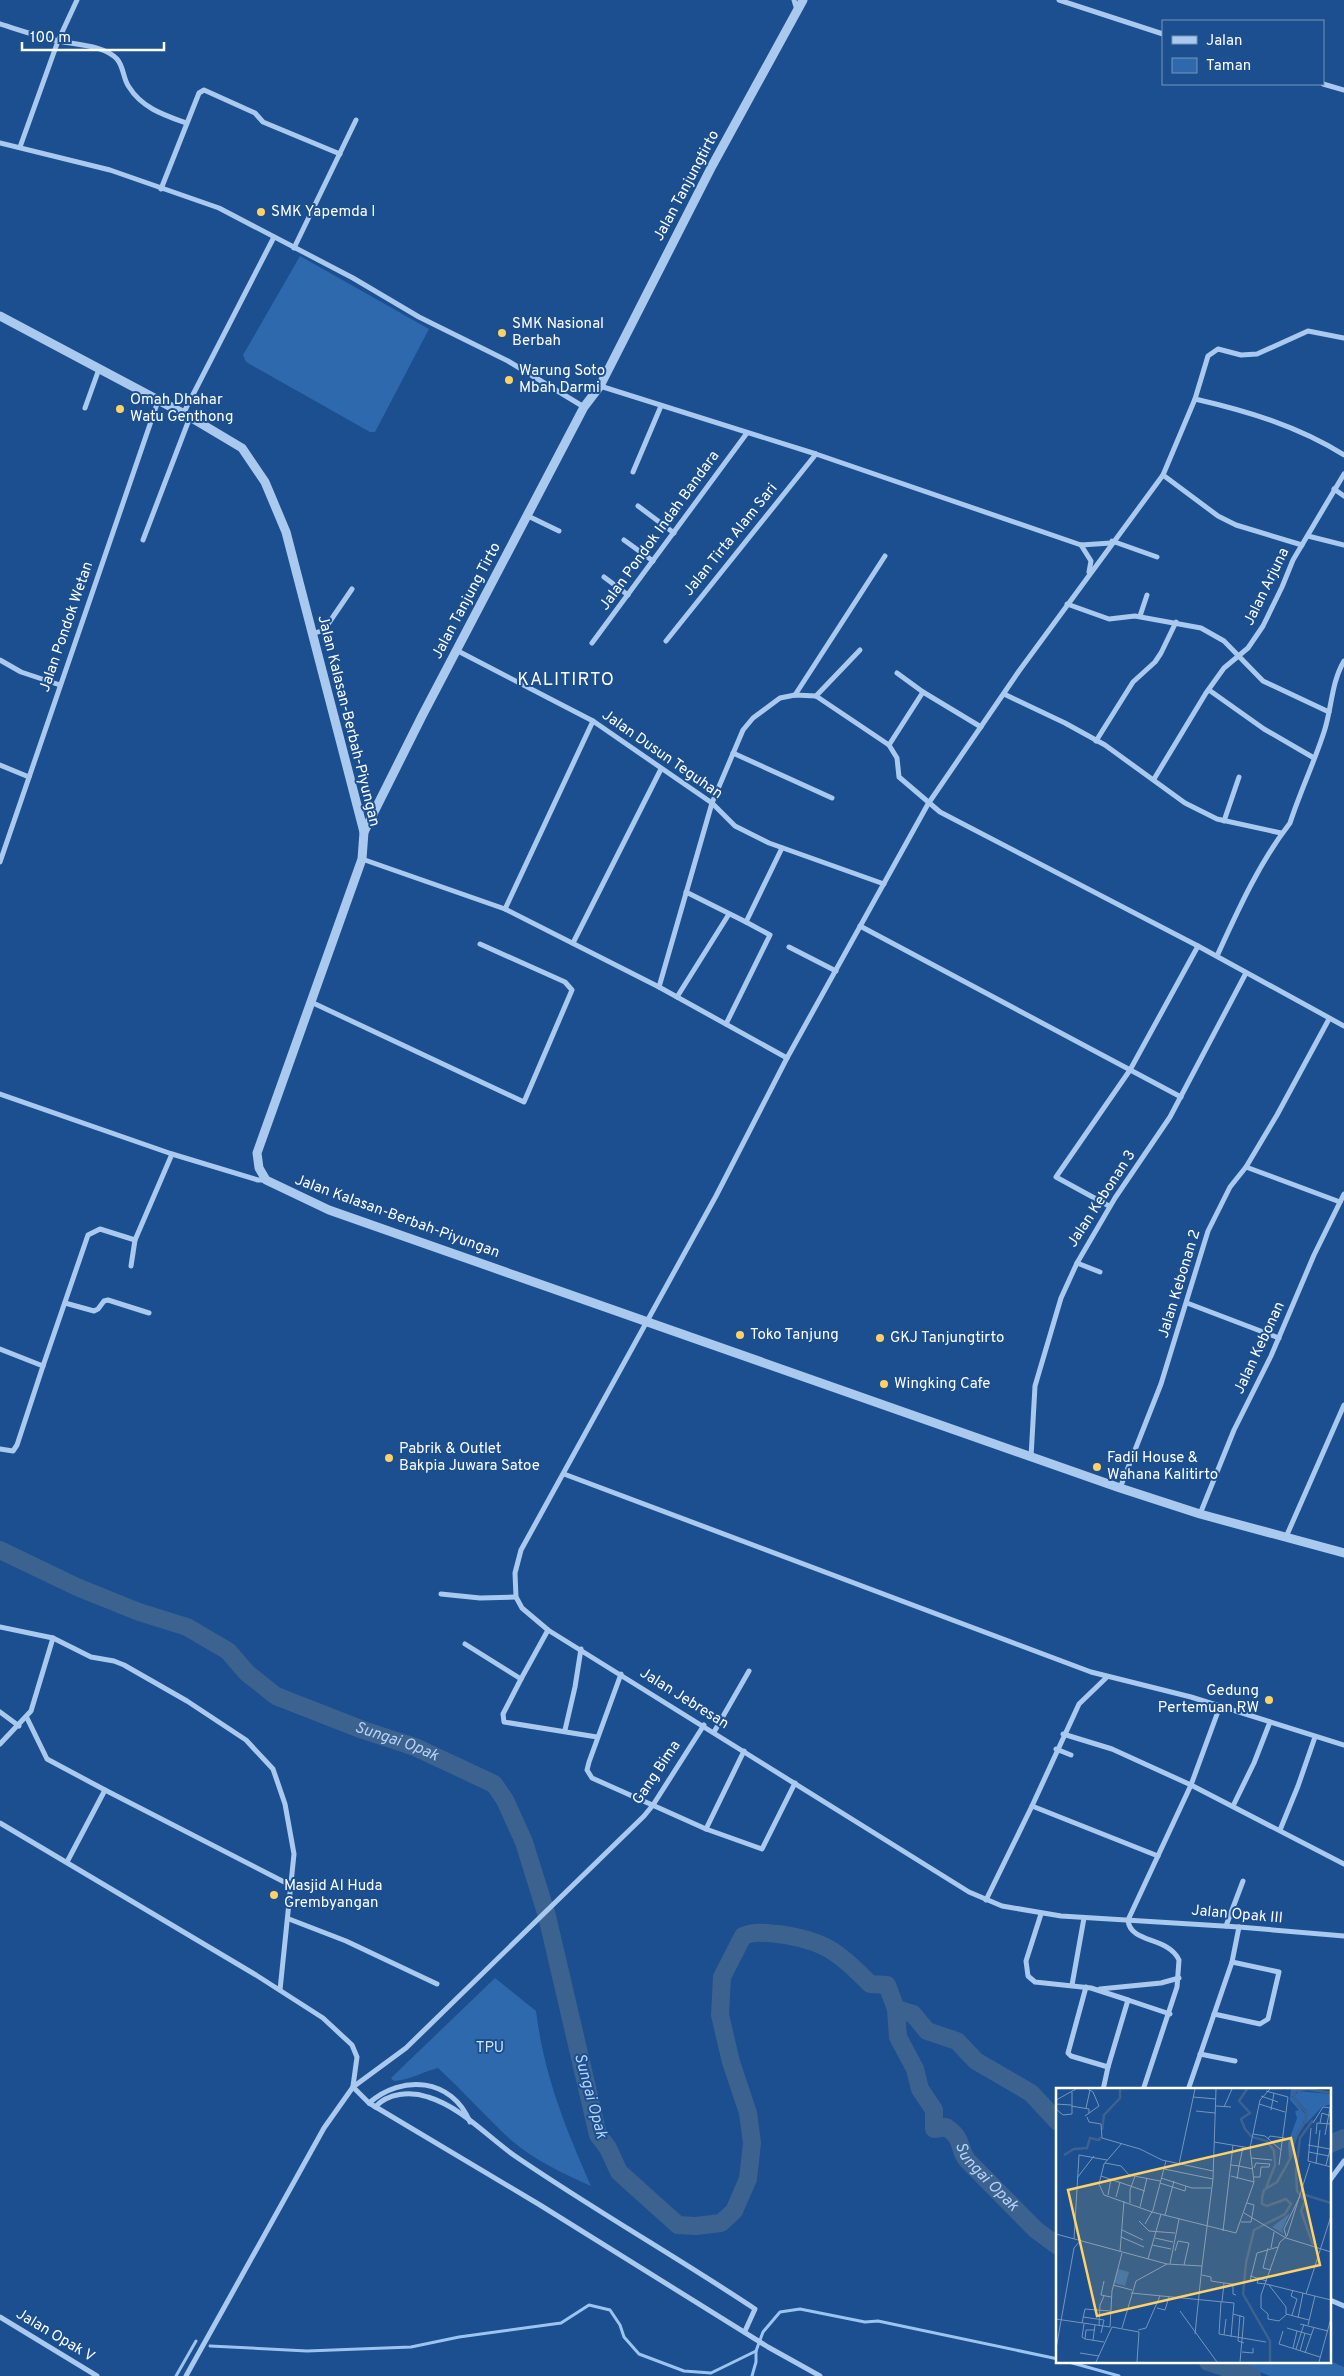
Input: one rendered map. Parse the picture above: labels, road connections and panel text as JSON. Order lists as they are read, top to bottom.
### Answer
{
  "streets": {
    "street": [
      "Jalan Tanjungtirto",
      "Jalan Pondok Indah Bandara",
      "Jalan Tirta Alam Sari",
      "Jalan Arjuna",
      "Jalan Tanjung Tirto",
      "Jalan Pondok Wetan",
      "Jalan Kalasan-Berbah-Piyungan",
      "Jalan Dusun Teguhan",
      "Jalan Kebonan 3",
      "Jalan Kebonan 2",
      "Jalan Kebonan",
      "Jalan Jebresan",
      "Gang Bima",
      "Jalan Opak III",
      "Jalan Opak V"
    ]
  },
  "crossings": [
    ["Jalan Tanjungtirto", "Jalan Tanjung Tirto"],
    ["Jalan Tanjung Tirto", "Jalan Kalasan-Berbah-Piyungan"],
    ["Jalan Tanjung Tirto", "Jalan Dusun Teguhan"],
    ["Jalan Pondok Wetan", "Jalan Kalasan-Berbah-Piyungan"],
    ["Jalan Kalasan-Berbah-Piyungan", "Jalan Kebonan 3"],
    ["Jalan Kalasan-Berbah-Piyungan", "Jalan Kebonan 2"],
    ["Jalan Kalasan-Berbah-Piyungan", "Jalan Kebonan"],
    ["Jalan Jebresan", "Gang Bima"],
    ["Jalan Jebresan", "Jalan Opak III"]
  ],
  "districts": ["KALITIRTO"],
  "water": ["Sungai Opak"],
  "parks": ["TPU"],
  "places": [
    "SMK Yapemda I",
    "SMK Nasional Berbah",
    "Warung Soto Mbah Darmi",
    "Omah Dhahar Watu Genthong",
    "Toko Tanjung",
    "GKJ Tanjungtirto",
    "Wingking Cafe",
    "Pabrik & Outlet Bakpia Juwara Satoe",
    "Fadil House & Wahana Kalitirto",
    "Gedung Pertemuan RW",
    "Masjid Al Huda Grembyangan"
  ],
  "legend": ["Jalan", "Taman"],
  "scale_bar": "100 m"
}
